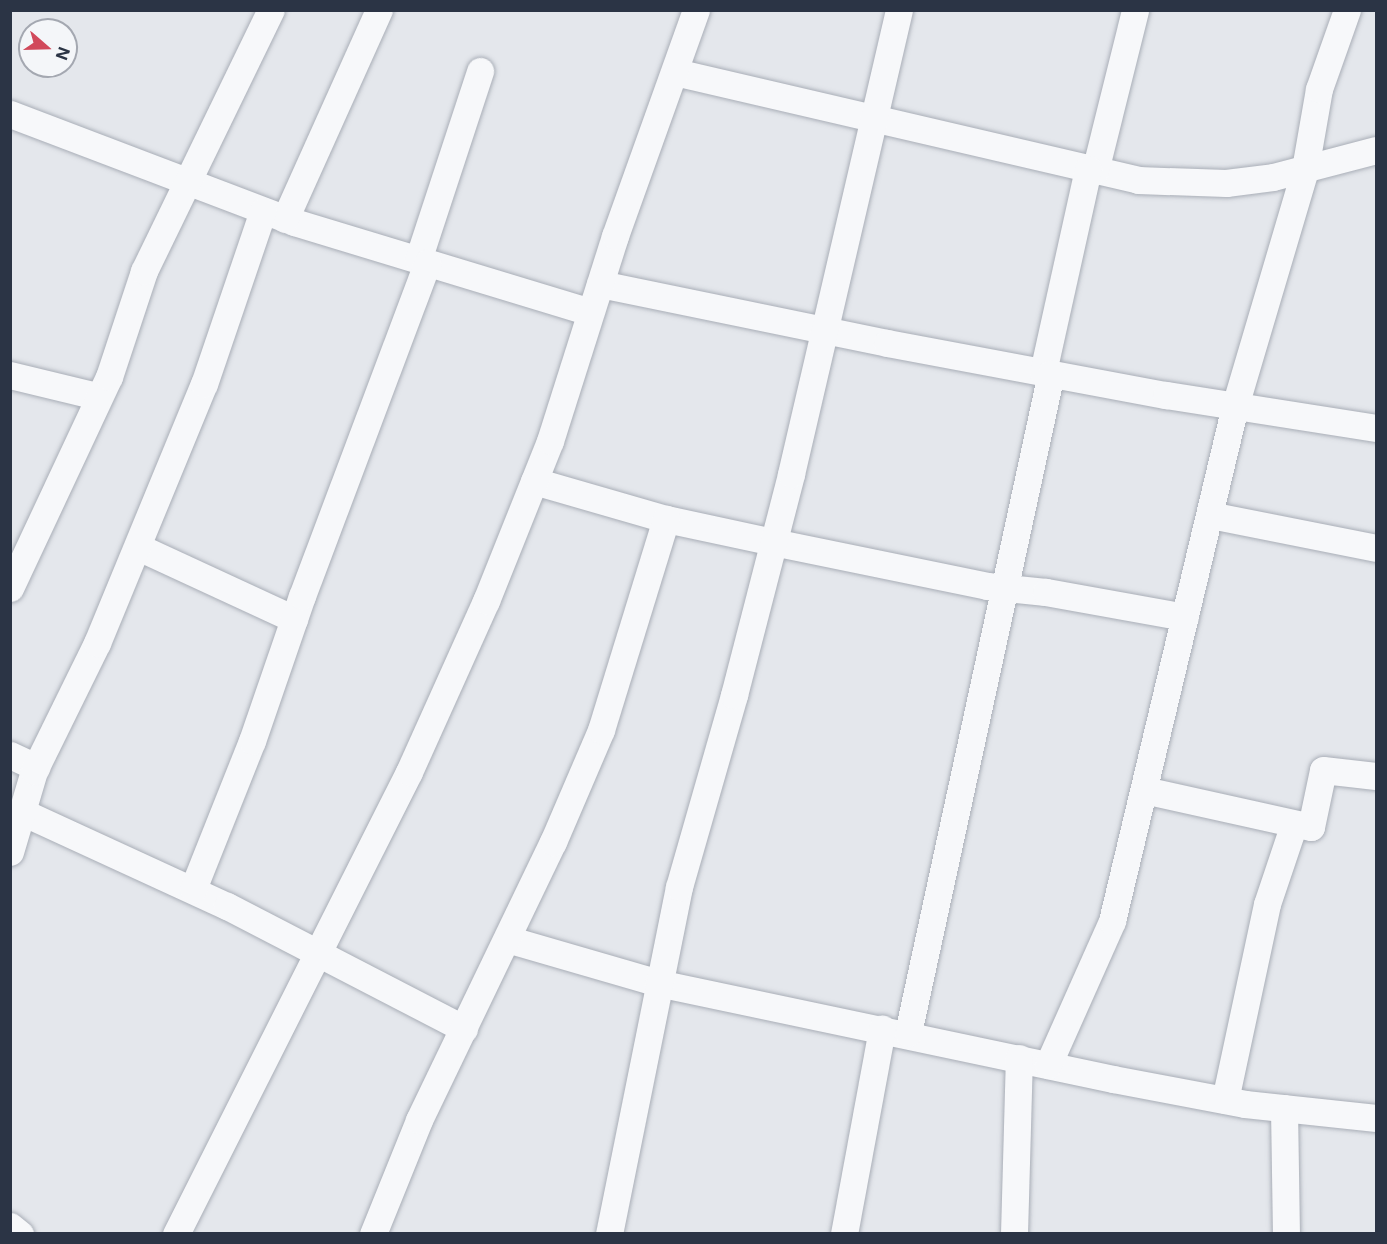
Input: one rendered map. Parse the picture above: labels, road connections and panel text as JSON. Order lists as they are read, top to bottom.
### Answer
{
  "north": "right"
}
